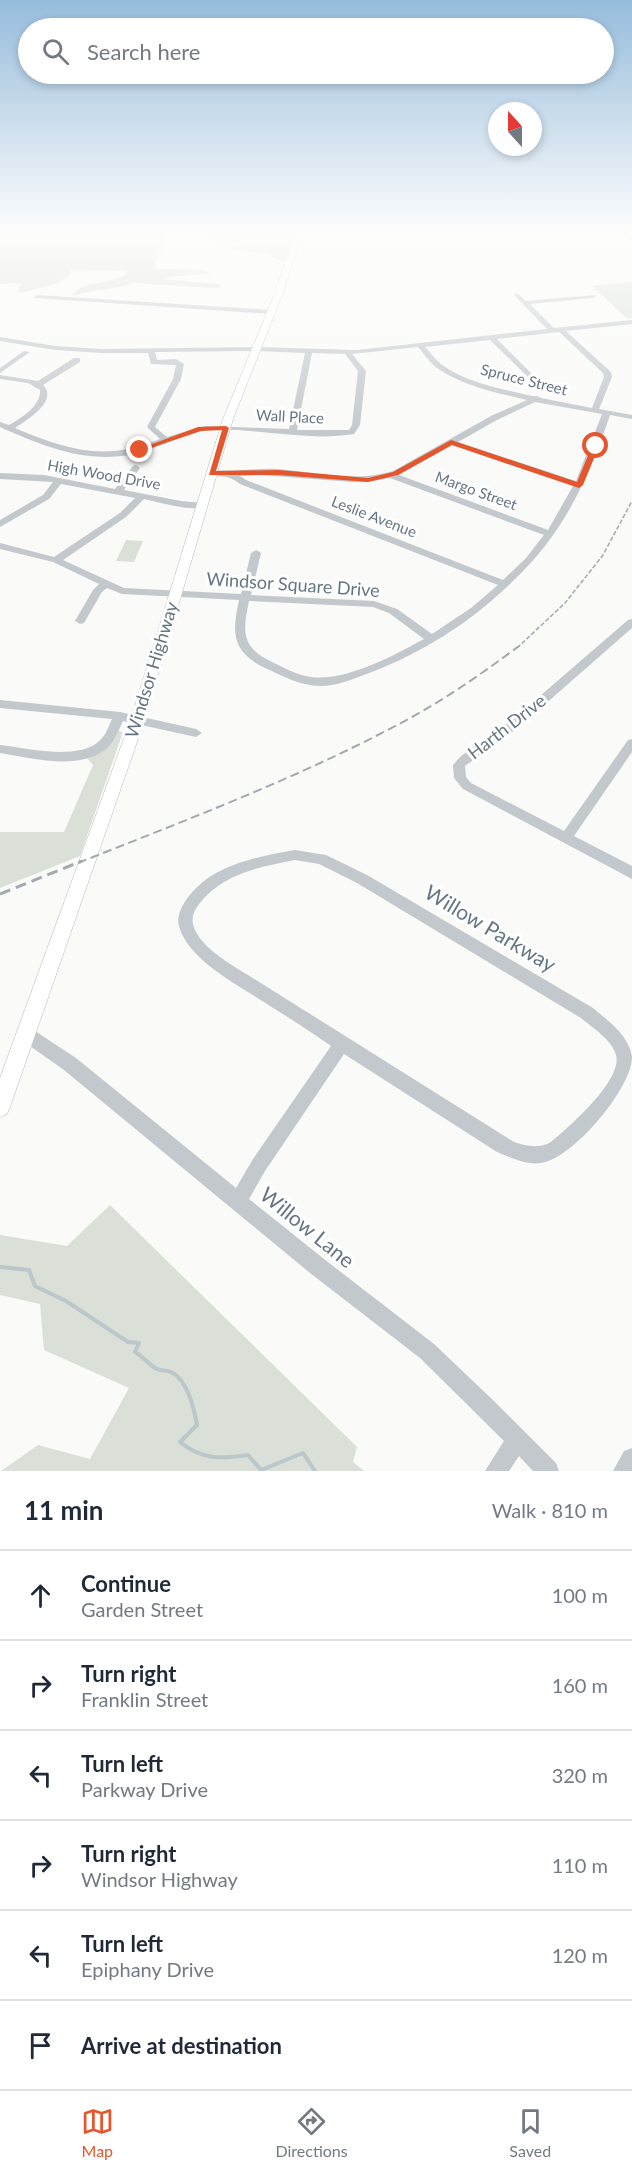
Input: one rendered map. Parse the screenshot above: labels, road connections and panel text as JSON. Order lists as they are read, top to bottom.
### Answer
{
  "streets": {
    "main road": ["Windsor Highway"],
    "street": [
      "Spruce Street",
      "Wall Place",
      "High Wood Drive",
      "Margo Street",
      "Leslie Avenue",
      "Windsor Square Drive",
      "Harth Drive",
      "Willow Parkway",
      "Willow Lane"
    ]
  },
  "crossings": [
    ["Wall Place", "Windsor Highway"],
    ["High Wood Drive", "Windsor Highway"],
    ["Windsor Square Drive", "Windsor Highway"],
    ["Windsor Highway", "Willow Lane"]
  ],
  "north": "top",
  "page": {
    "search": "Search here",
    "heading": ["11 min", "Walk · 810 m"],
    "list": [
      ["Continue", "Garden Street", "100 m"],
      ["Turn right", "Franklin Street", "160 m"],
      ["Turn left", "Parkway Drive", "320 m"],
      ["Turn right", "Windsor Highway", "110 m"],
      ["Turn left", "Epiphany Drive", "120 m"],
      "Arrive at destination"
    ],
    "nav": ["Map", "Directions", "Saved"]
  }
}
